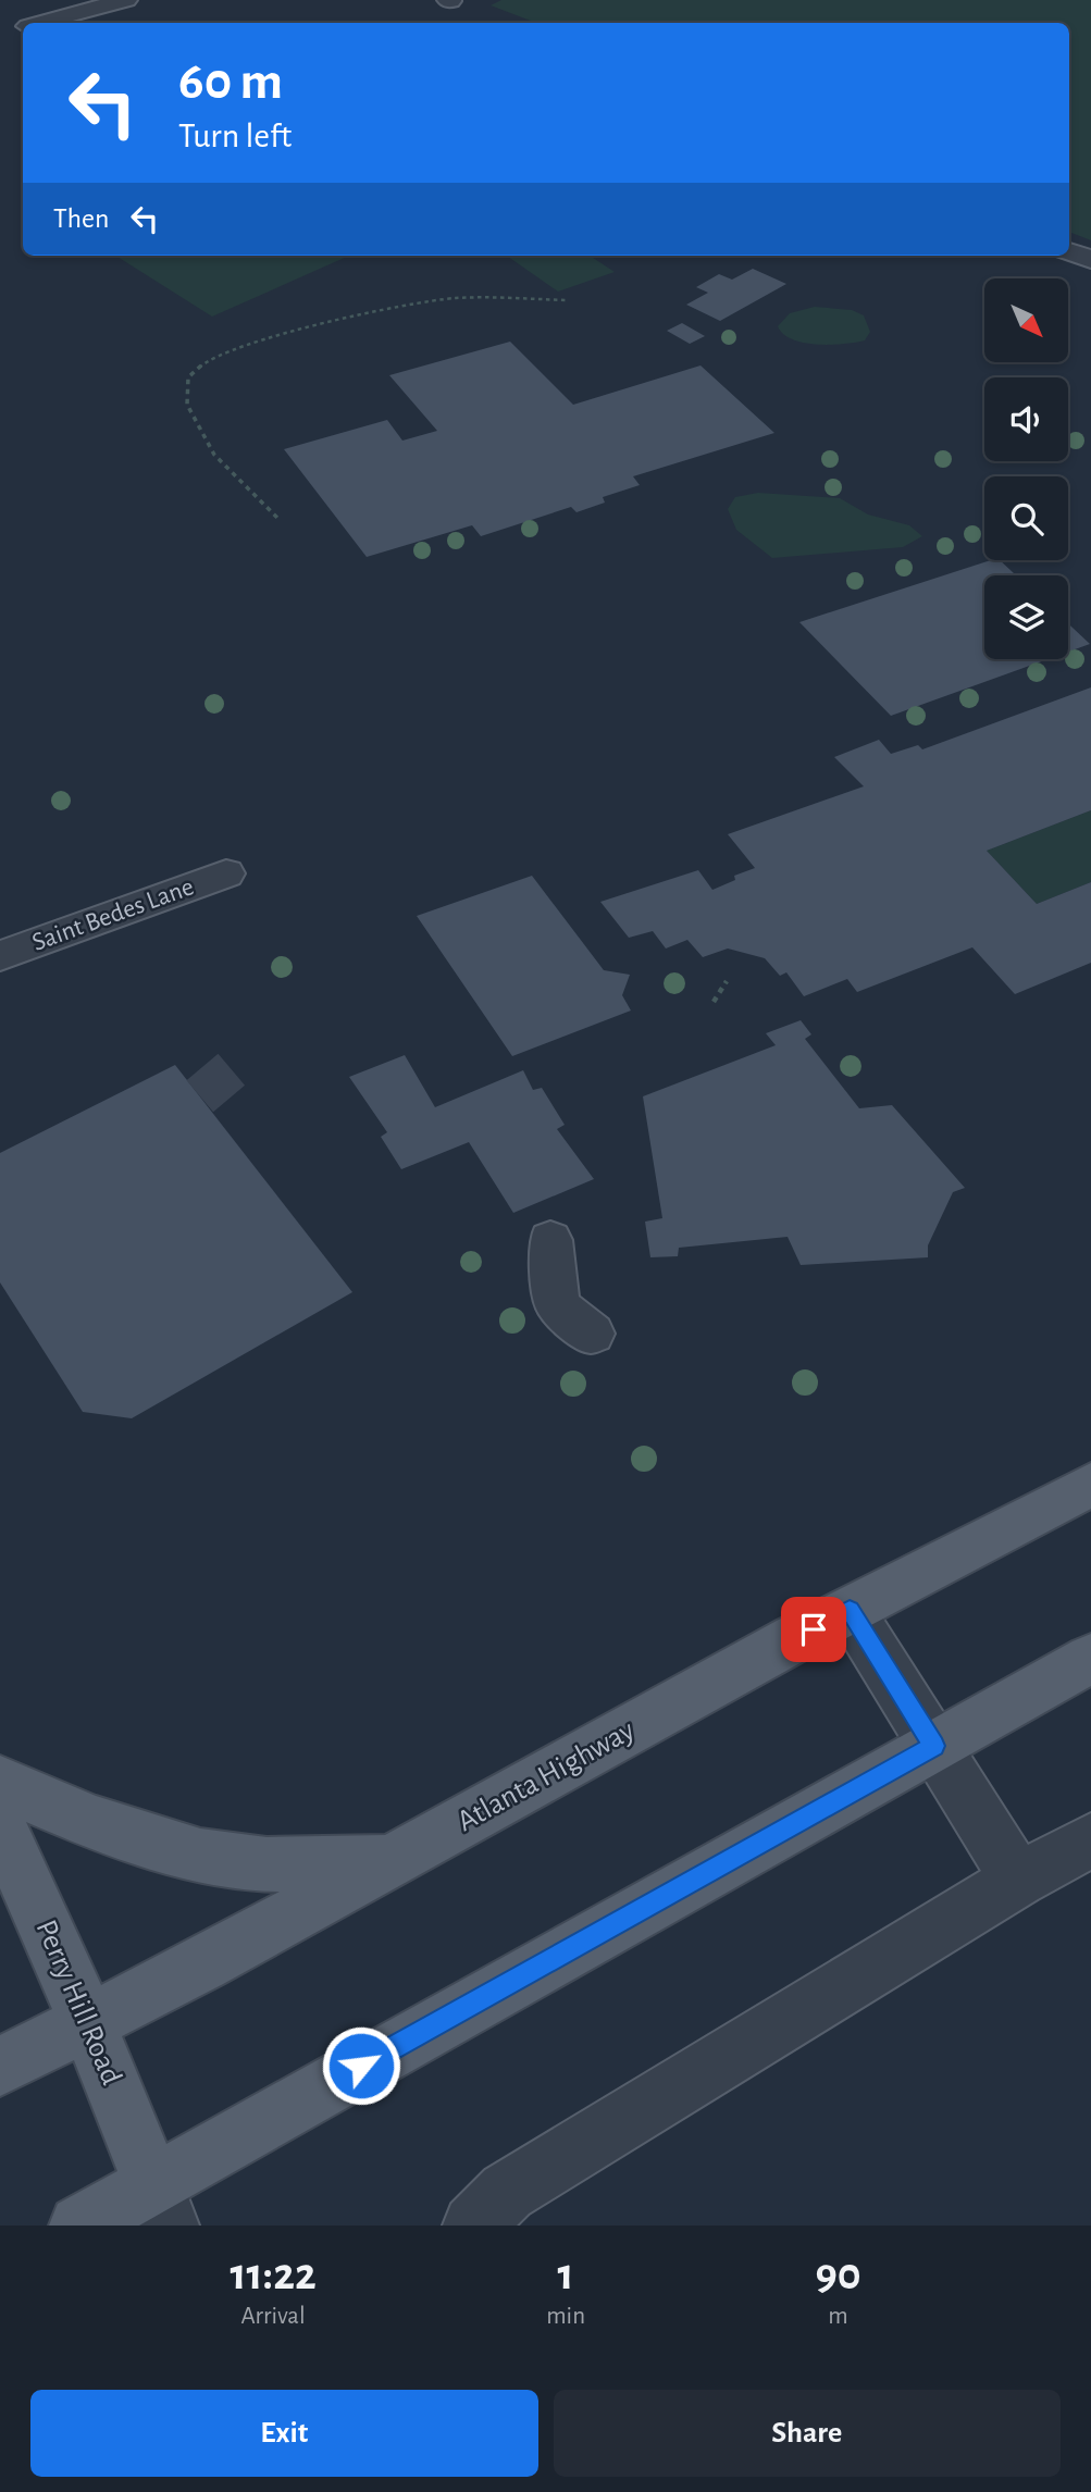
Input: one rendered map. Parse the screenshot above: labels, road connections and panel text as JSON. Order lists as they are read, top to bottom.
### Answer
{
  "streets": {
    "main road": ["Atlanta Highway", "Perry Hill Road"],
    "street": ["Saint Bedes Lane"]
  },
  "crossings": [
    ["Atlanta Highway", "Perry Hill Road"]
  ],
  "north": "bottom right",
  "page": {
    "turn": ["60 m", "Turn left"],
    "then": "Then",
    "eta": [
      "11:22",
      "Arrival",
      "1",
      "min",
      "90",
      "m"
    ],
    "buttons": ["Exit", "Share"]
  }
}
